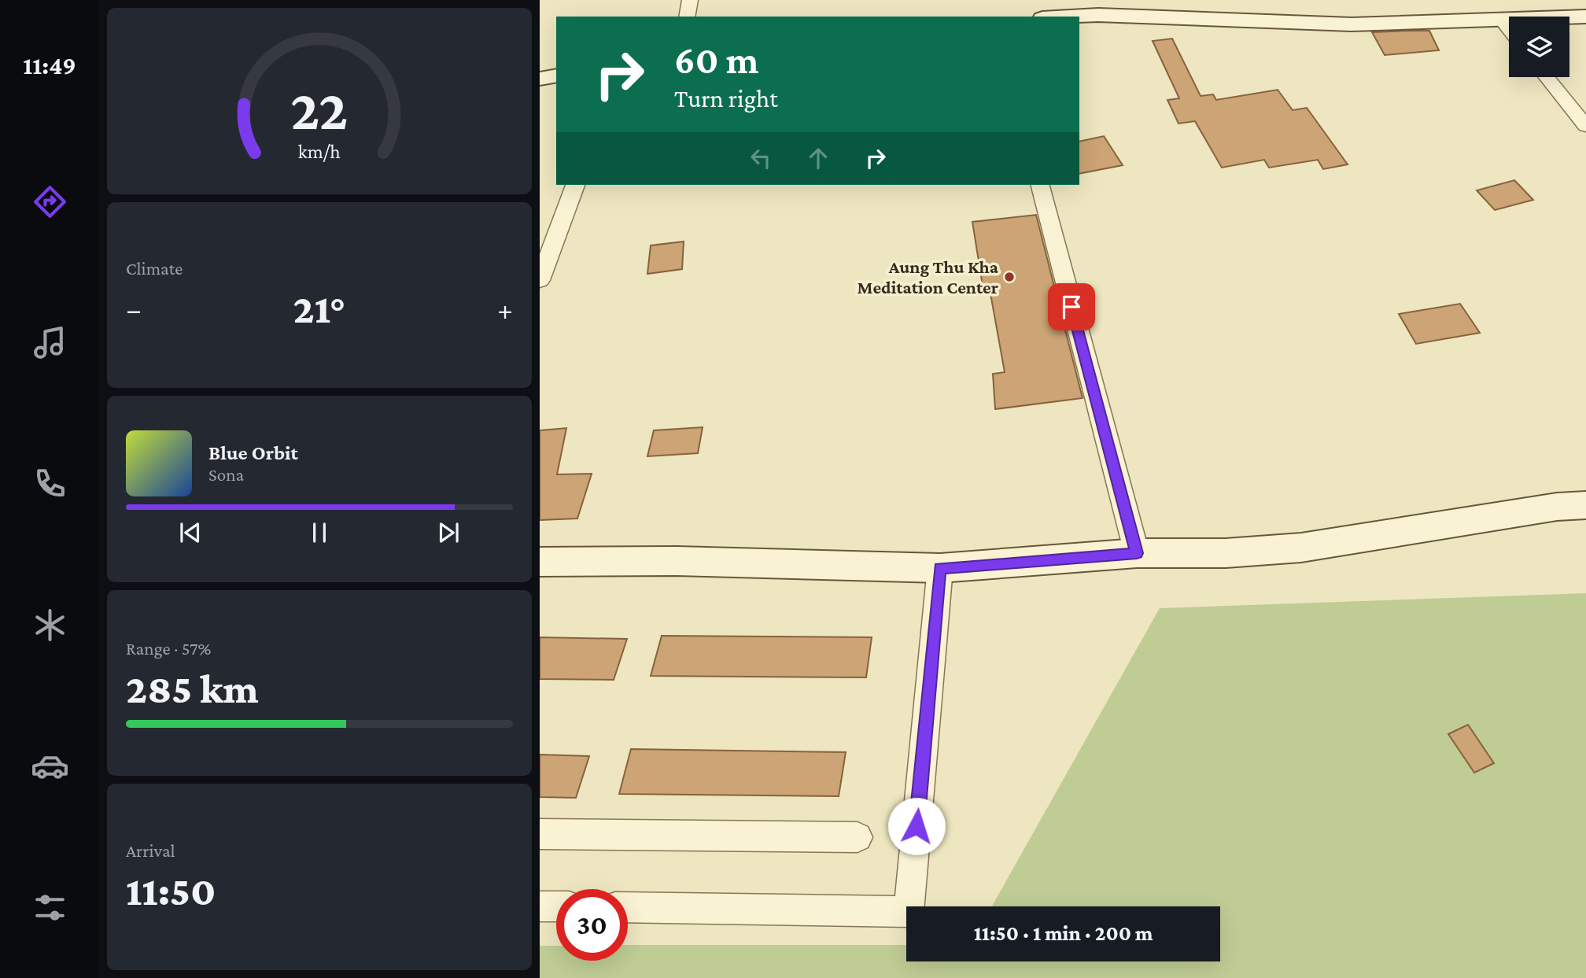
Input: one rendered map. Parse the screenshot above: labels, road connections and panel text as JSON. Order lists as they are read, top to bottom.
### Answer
{
  "places": ["Aung Thu Kha Meditation Center"],
  "page": {
    "tabs": "11:49",
    "turn": ["60 m", "Turn right"],
    "tile": [
      "Climate",
      ["Range · 57%", "285 km"],
      ["Arrival", "11:50"]
    ],
    "heat": ["−", "21°", "+"],
    "song": ["Blue Orbit", "Sona"],
    "limit": "30",
    "trip": "11:50 · 1 min · 200 m",
    "gauge": ["22", "km/h"]
  }
}
